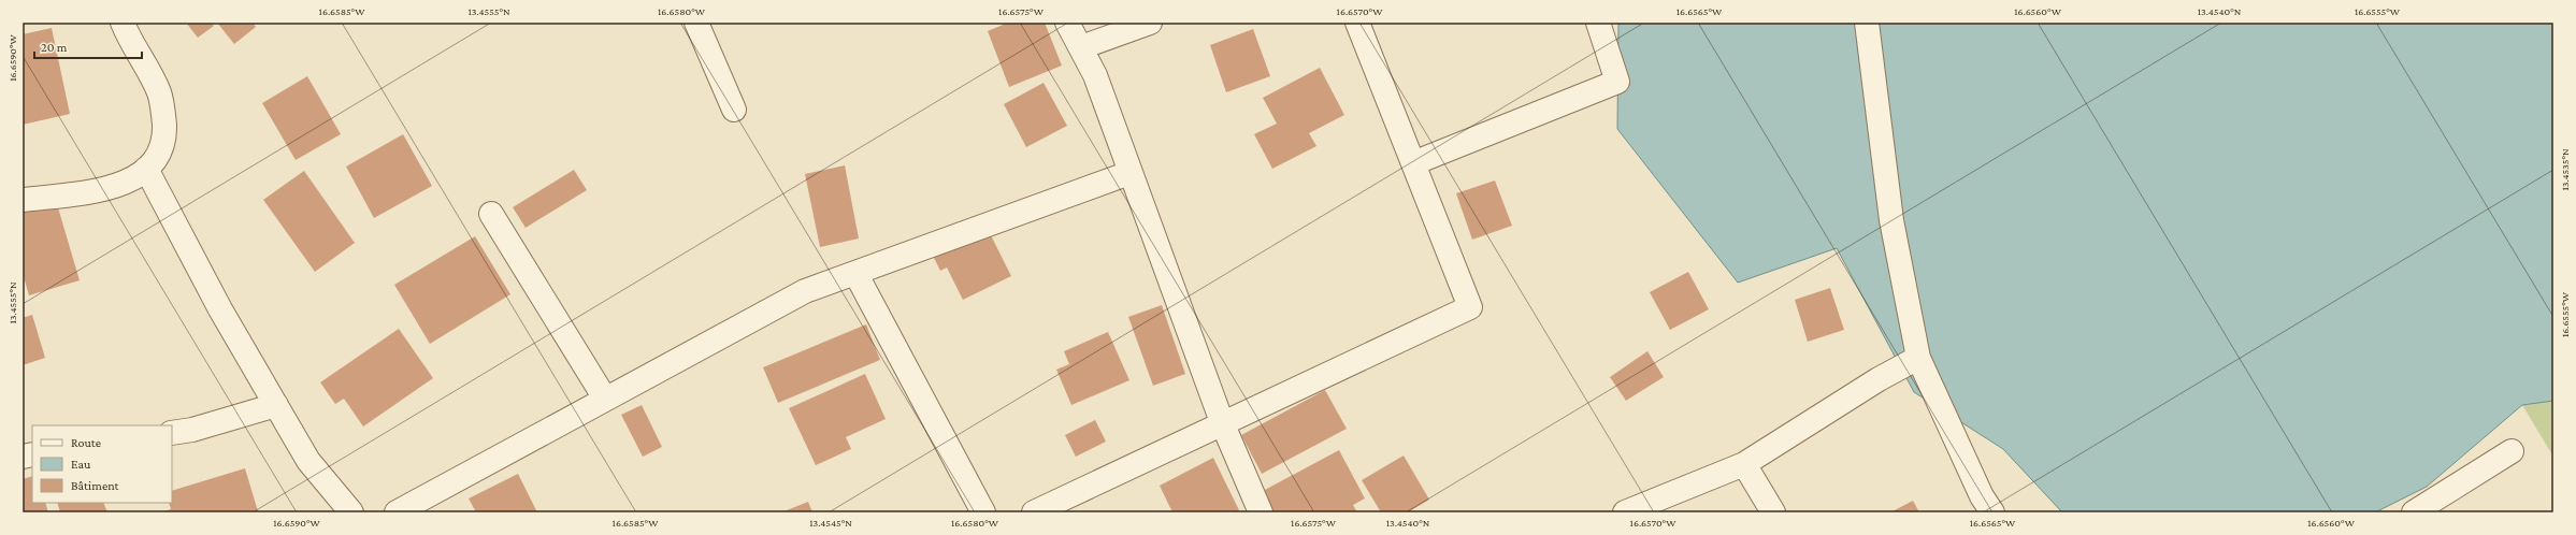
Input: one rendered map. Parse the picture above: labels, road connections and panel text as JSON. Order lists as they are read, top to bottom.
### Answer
{
  "legend": ["Route", "Eau", "Bâtiment"],
  "scale_bar": "20 m",
  "coordinates": [
    "16.6585°W",
    "13.4555°N",
    "16.6580°W",
    "16.6575°W",
    "16.6570°W",
    "16.6565°W",
    "16.6560°W",
    "13.4540°N",
    "16.6555°W",
    "16.6590°W",
    "13.4535°N",
    "13.4545°N"
  ]
}
